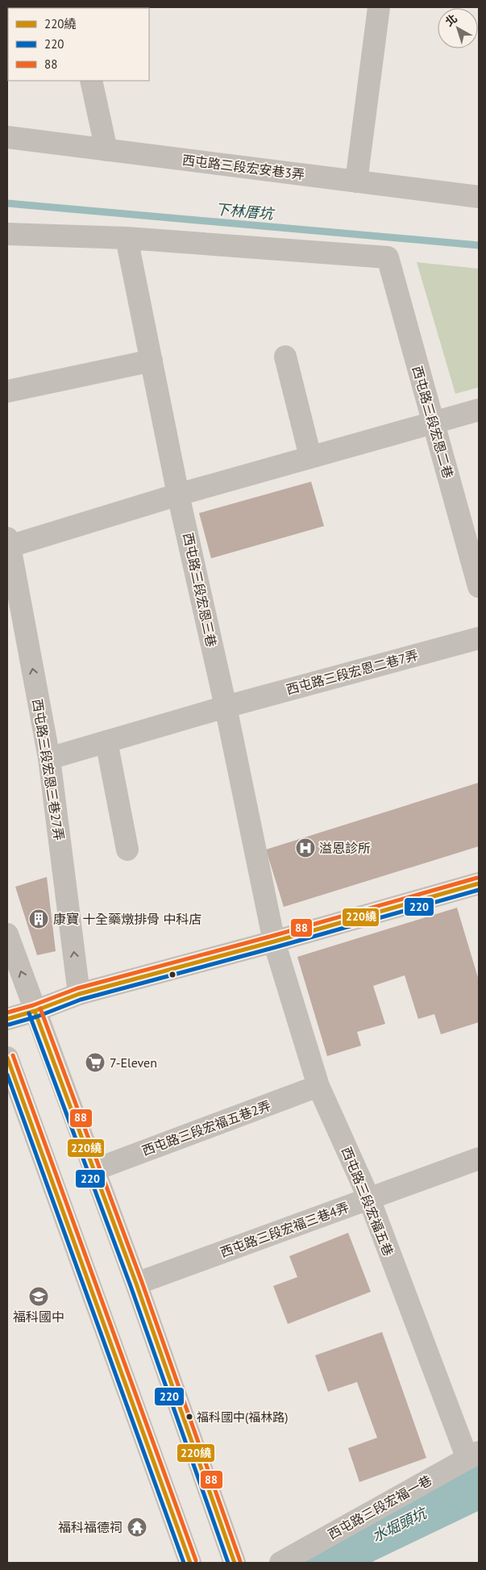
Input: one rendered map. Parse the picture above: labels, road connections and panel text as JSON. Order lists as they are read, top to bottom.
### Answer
{
  "streets": {
    "street": [
      "西屯路三段宏安巷3弄",
      "西屯路三段宏恩二巷",
      "西屯路三段宏恩三巷",
      "西屯路三段宏恩二巷7弄",
      "西屯路三段宏恩三巷27弄",
      "西屯路三段宏福五巷2弄",
      "西屯路三段宏福五巷",
      "西屯路三段宏福三巷4弄",
      "西屯路三段宏福一巷"
    ]
  },
  "crossings": [
    ["西屯路三段宏恩二巷", "西屯路三段宏恩三巷"],
    ["西屯路三段宏恩二巷", "西屯路三段宏恩三巷27弄"],
    ["西屯路三段宏恩三巷", "西屯路三段宏恩二巷7弄"],
    ["西屯路三段宏恩三巷", "西屯路三段宏恩三巷27弄"],
    ["西屯路三段宏恩三巷", "西屯路三段宏福五巷"],
    ["西屯路三段宏恩二巷7弄", "西屯路三段宏恩三巷27弄"],
    ["西屯路三段宏福五巷2弄", "西屯路三段宏福五巷"],
    ["西屯路三段宏福五巷", "西屯路三段宏福三巷4弄"],
    ["西屯路三段宏福五巷", "西屯路三段宏福一巷"]
  ],
  "water": ["下林厝坑", "水堀頭坑"],
  "places": {
    "hospital": ["溢恩診所"],
    "building": ["康寶 十全藥燉排骨 中科店"],
    "supermarket": ["7-Eleven"],
    "school or university": ["福科國中"],
    "other": ["福科國中(福林路)"],
    "temple": ["福科福德祠"]
  },
  "lines": ["transit line 88", "transit line 220繞", "transit line 220"],
  "legend": ["220繞", "220", "88"],
  "north": "top left"
}
